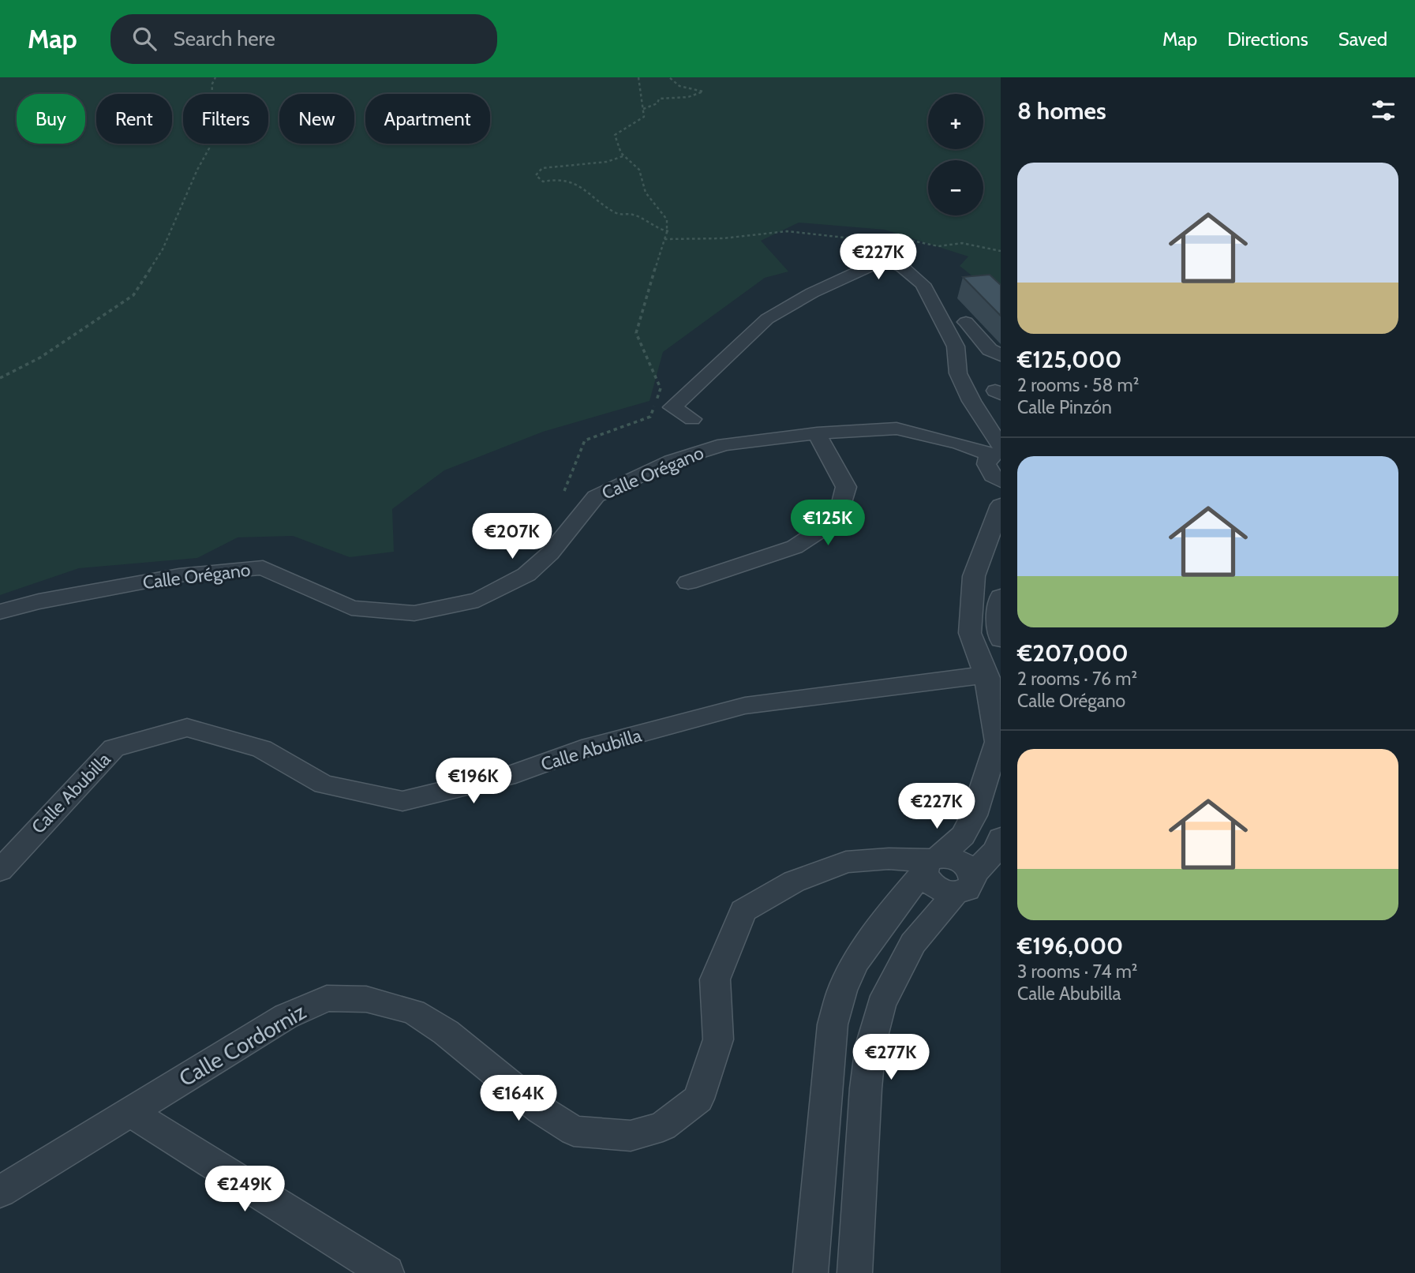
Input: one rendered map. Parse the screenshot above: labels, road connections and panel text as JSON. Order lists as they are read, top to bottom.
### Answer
{
  "streets": {
    "street": ["Calle Orégano", "Calle Abubilla", "Calle Cordorniz"]
  },
  "page": {
    "header": "Map",
    "search": "Search here",
    "nav": ["Map", "Directions", "Saved"],
    "heading": "8 homes",
    "map_buttons": ["+", "−"],
    "chip": [
      "Buy",
      "Rent",
      "Filters",
      "New",
      "Apartment"
    ],
    "list": [
      {
        "name": "€125,000",
        "note": "2 rooms · 58 m² · Calle Pinzón"
      },
      {
        "name": "€207,000",
        "note": "2 rooms · 76 m² · Calle Orégano"
      },
      {
        "name": "€196,000",
        "note": "3 rooms · 74 m² · Calle Abubilla"
      }
    ],
    "price": [
      "€227K",
      "€125K",
      "€207K",
      "€196K",
      "€227K",
      "€277K",
      "€164K",
      "€249K"
    ]
  }
}
